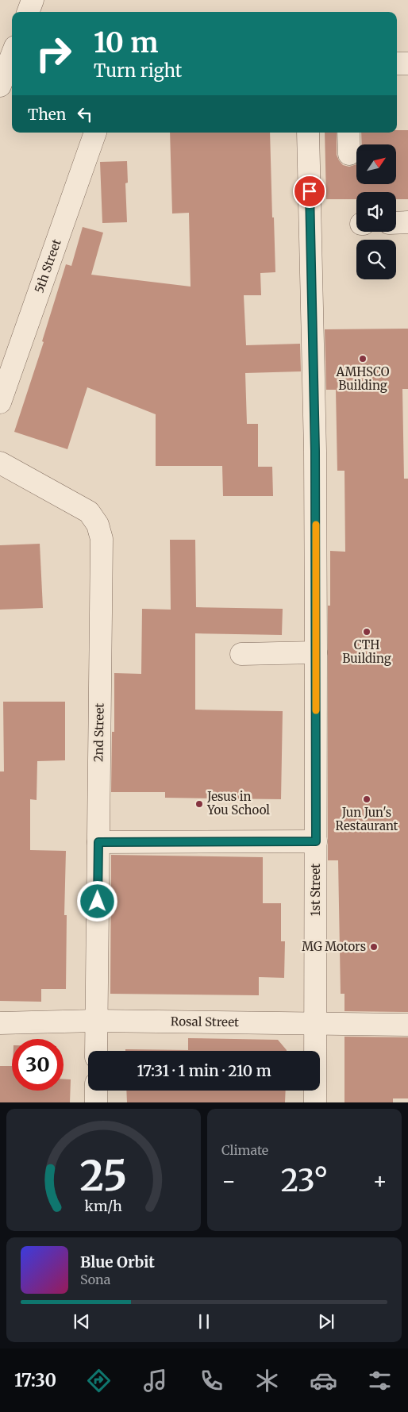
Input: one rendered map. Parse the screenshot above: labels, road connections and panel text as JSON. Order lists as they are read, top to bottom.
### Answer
{
  "streets": {
    "street": [
      "5th Street",
      "2nd Street",
      "1st Street",
      "Rosal Street"
    ]
  },
  "crossings": [
    ["2nd Street", "Rosal Street"],
    ["1st Street", "Rosal Street"]
  ],
  "places": [
    "AMHSCO Building",
    "CTH Building",
    "Jun Jun's Restaurant",
    "Jesus in You School",
    "MG Motors"
  ],
  "north": "top right",
  "page": {
    "turn": ["10 m", "Turn right"],
    "then": "Then",
    "limit": "30",
    "trip": "17:31 · 1 min · 210 m",
    "tile": "Climate",
    "heat": ["−", "23°", "+"],
    "song": ["Blue Orbit", "Sona"],
    "tabs": "17:30",
    "gauge": ["25", "km/h"]
  }
}
